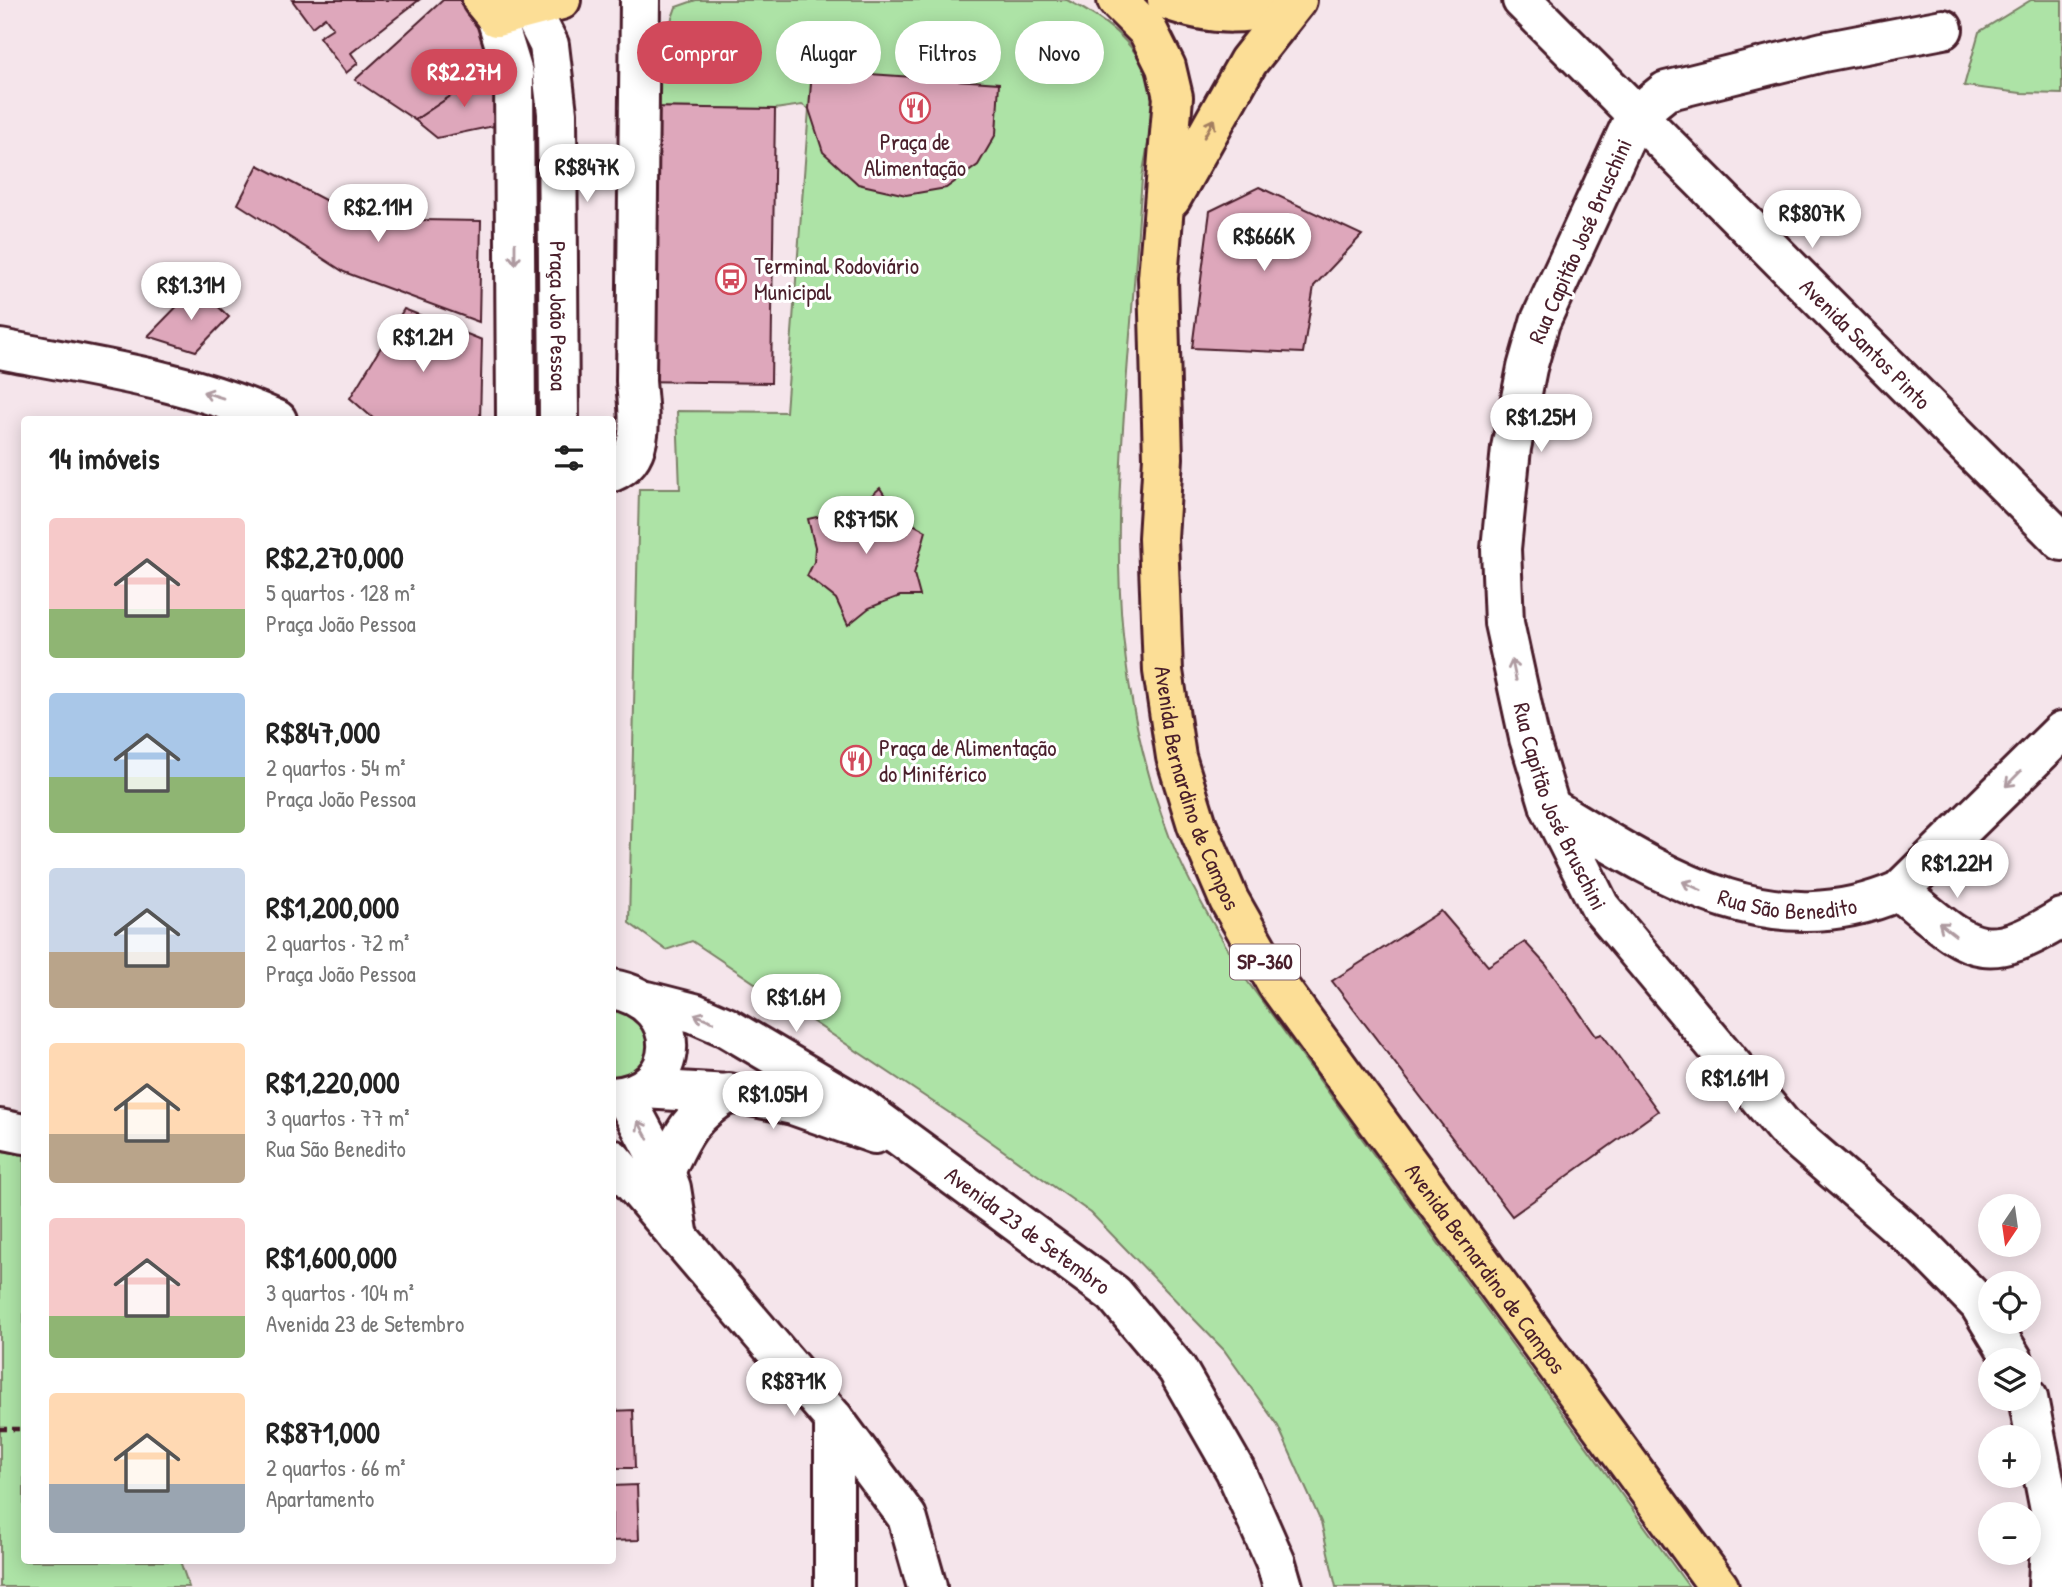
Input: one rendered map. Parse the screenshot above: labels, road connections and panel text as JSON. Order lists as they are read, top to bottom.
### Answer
{
  "streets": {
    "main road": ["Avenida Bernardino de Campos", "SP-360"],
    "street": [
      "Rua Capitão José Bruschini",
      "Praça João Pessoa",
      "Avenida Santos Pinto",
      "Rua São Benedito",
      "Avenida 23 de Setembro"
    ]
  },
  "crossings": [
    ["Rua Capitão José Bruschini", "Avenida Santos Pinto"],
    ["Rua Capitão José Bruschini", "Rua São Benedito"],
    ["Avenida Bernardino de Campos", "SP-360"]
  ],
  "one_way": ["Rua Capitão José Bruschini", "Rua São Benedito"],
  "places": {
    "restaurant": ["Praça de Alimentação", "Praça de Alimentação do Miniférico"],
    "bus stop": ["Terminal Rodoviário Municipal"]
  },
  "north": "bottom",
  "page": {
    "chip": [
      "Comprar",
      "Alugar",
      "Filtros",
      "Novo"
    ],
    "price": [
      "R$2.27M",
      "R$847K",
      "R$2.11M",
      "R$807K",
      "R$666K",
      "R$1.31M",
      "R$1.2M",
      "R$1.25M",
      "R$715K",
      "R$1.22M",
      "R$1.6M",
      "R$1.61M",
      "R$1.05M",
      "R$871K"
    ],
    "heading": "14 imóveis",
    "list": [
      {
        "name": "R$2,270,000",
        "note": "5 quartos · 128 m² · Praça João Pessoa"
      },
      {
        "name": "R$847,000",
        "note": "2 quartos · 54 m² · Praça João Pessoa"
      },
      {
        "name": "R$1,200,000",
        "note": "2 quartos · 72 m² · Praça João Pessoa"
      },
      {
        "name": "R$1,220,000",
        "note": "3 quartos · 77 m² · Rua São Benedito"
      },
      {
        "name": "R$1,600,000",
        "note": "3 quartos · 104 m² · Avenida 23 de Setembro"
      },
      {
        "name": "R$871,000",
        "note": "2 quartos · 66 m² · Apartamento"
      }
    ],
    "map_buttons": ["+", "−"]
  }
}
